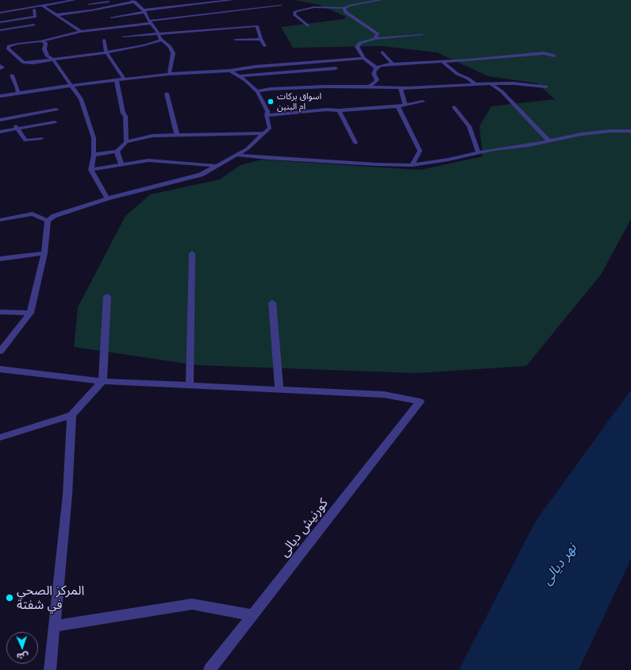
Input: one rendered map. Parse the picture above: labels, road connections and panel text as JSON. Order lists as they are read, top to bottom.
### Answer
{
  "streets": {
    "street": ["كورنيش ديالى"]
  },
  "water": ["نهر ديالى"],
  "places": ["اسواق بركات ام البنين", "المركز الصحي في شفتة"],
  "north": "bottom"
}
